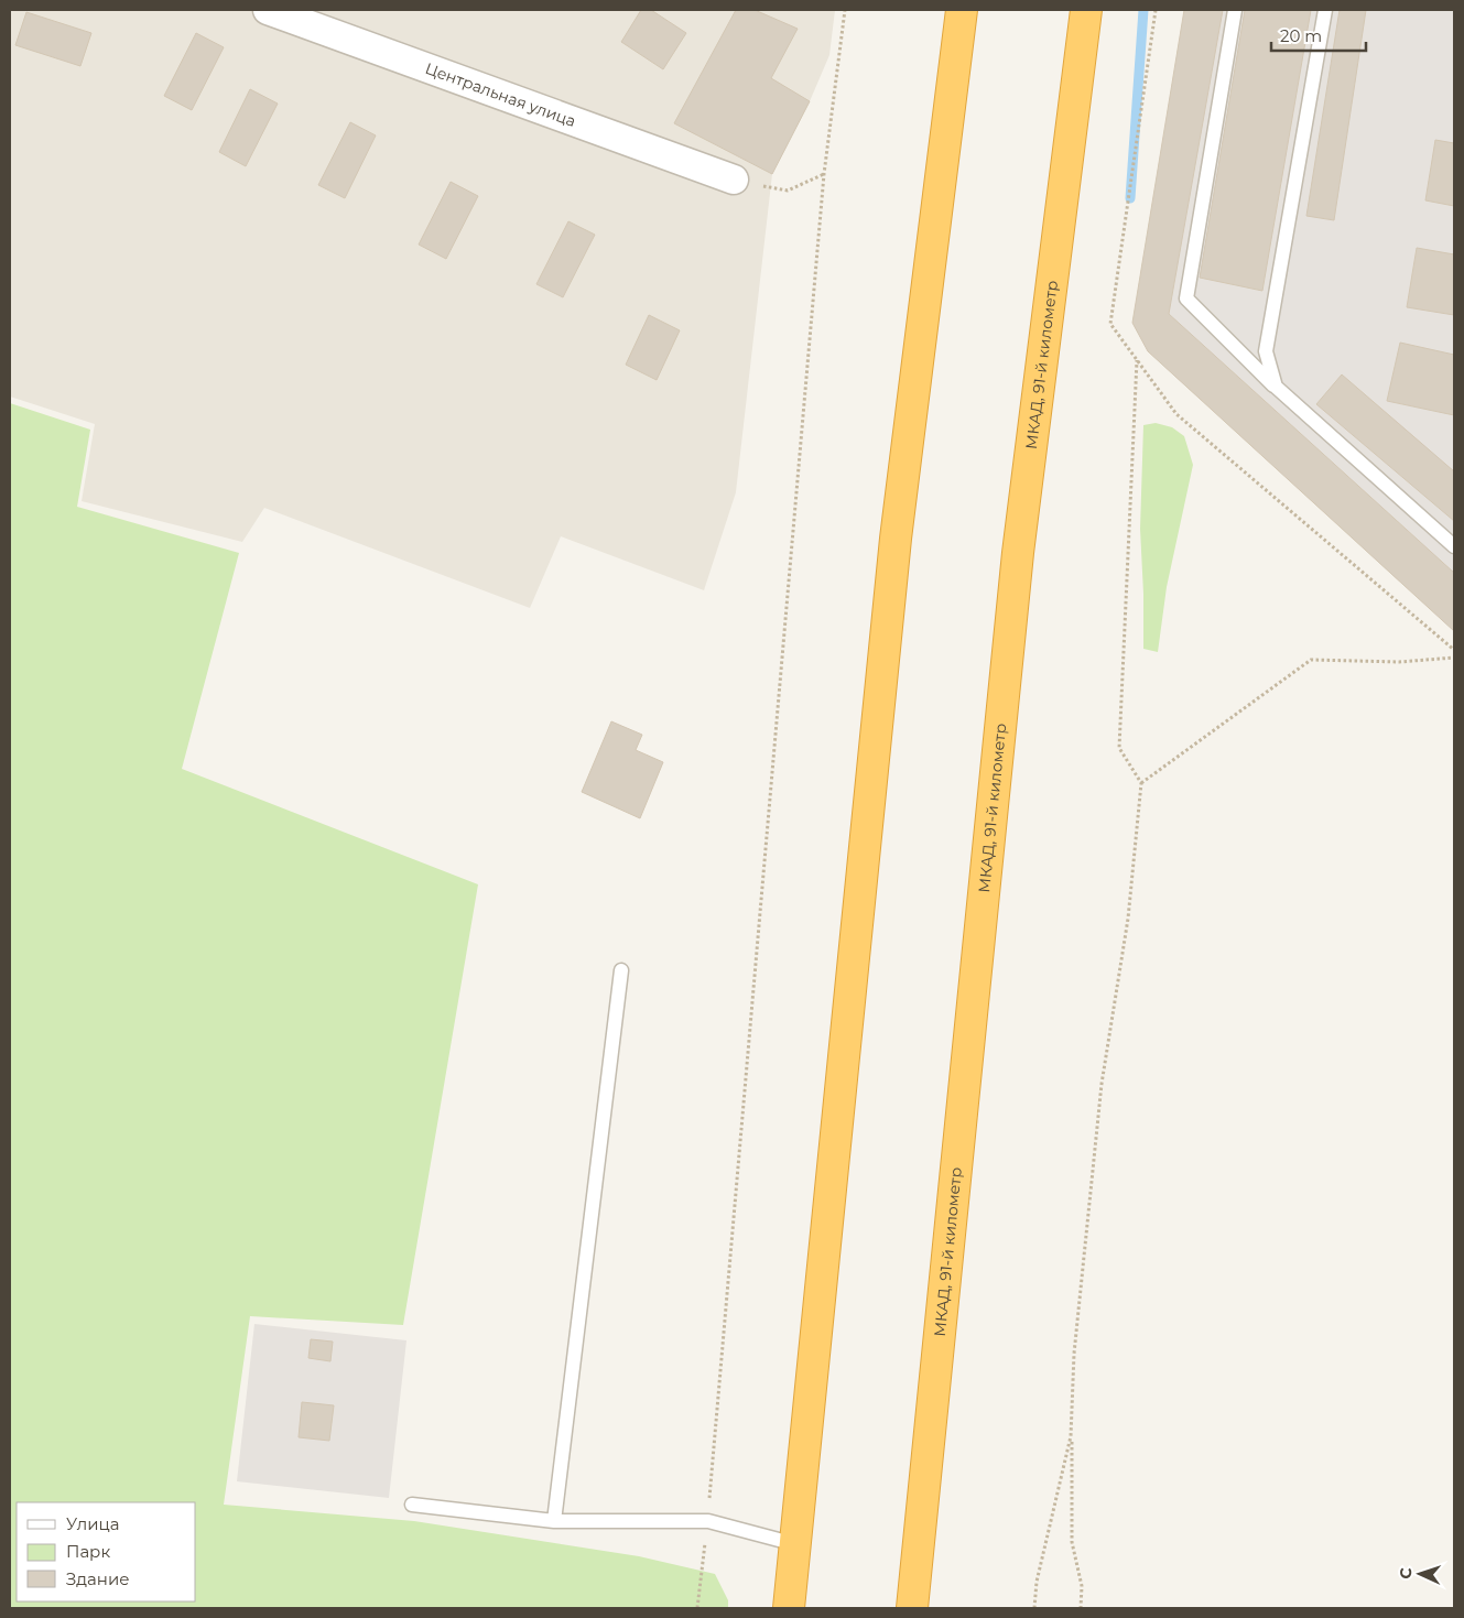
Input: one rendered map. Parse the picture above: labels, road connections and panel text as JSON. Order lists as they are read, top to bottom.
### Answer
{
  "streets": {
    "highway": ["МКАД, 91-й километр"],
    "street": ["Центральная улица"]
  },
  "legend": ["Улица", "Парк", "Здание"],
  "scale_bar": "20 m",
  "north": "left"
}
